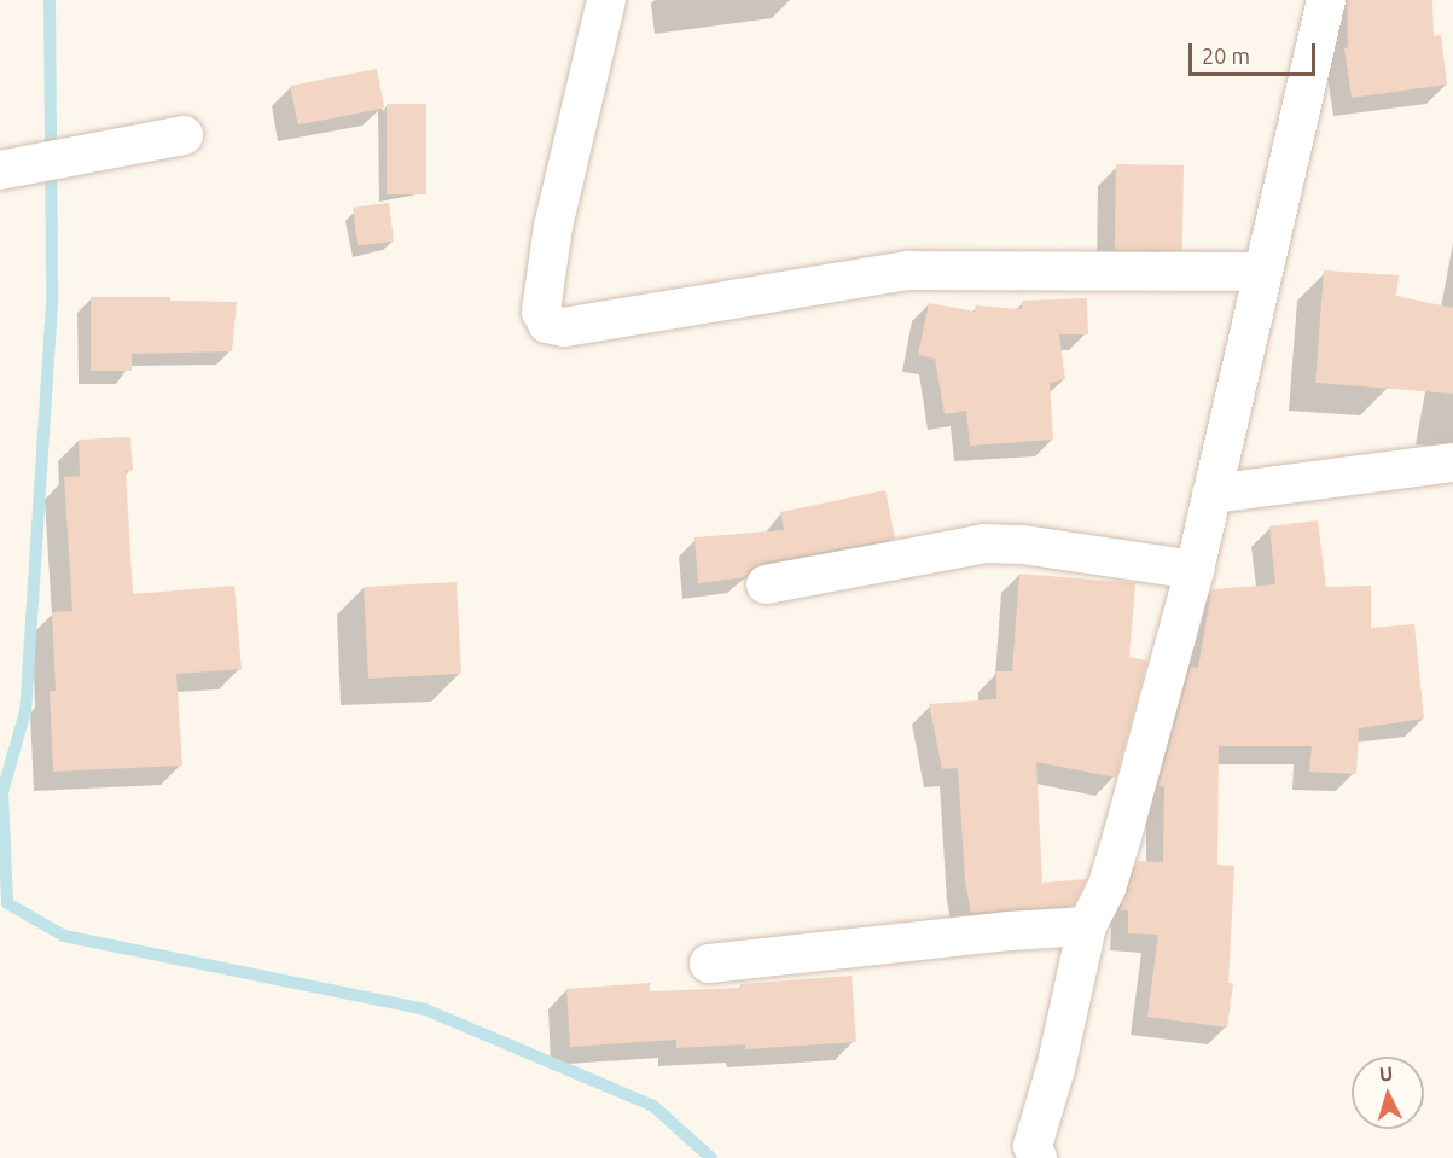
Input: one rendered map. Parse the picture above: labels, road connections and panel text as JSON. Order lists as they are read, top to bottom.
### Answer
{
  "scale_bar": "20 m",
  "north": "top"
}
